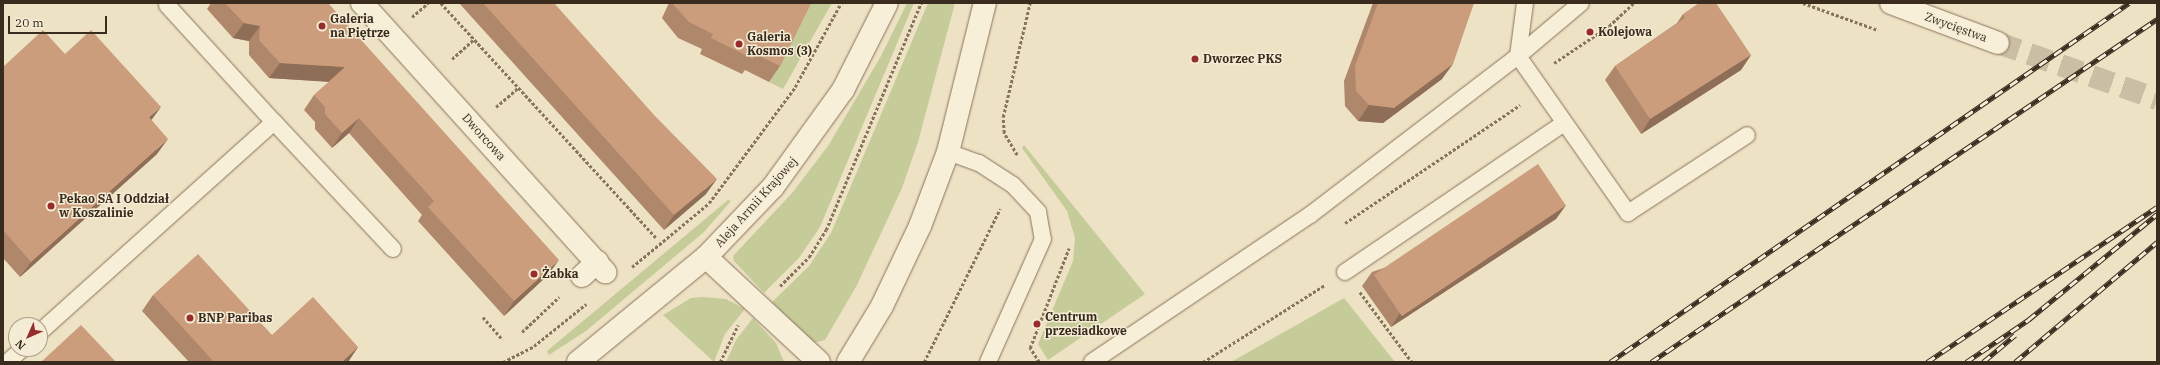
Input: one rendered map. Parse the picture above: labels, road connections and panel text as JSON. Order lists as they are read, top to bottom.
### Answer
{
  "streets": {
    "street": ["Zwycięstwa", "Dworcowa", "Aleja Armii Krajowej"]
  },
  "places": [
    "Galeria na Piętrze",
    "Kolejowa",
    "Galeria Kosmos (3)",
    "Dworzec PKS",
    "Pekao SA I Oddział w Koszalinie",
    "Żabka",
    "BNP Paribas",
    "Centrum przesiadkowe"
  ],
  "scale_bar": "20 m",
  "north": "bottom left"
}
